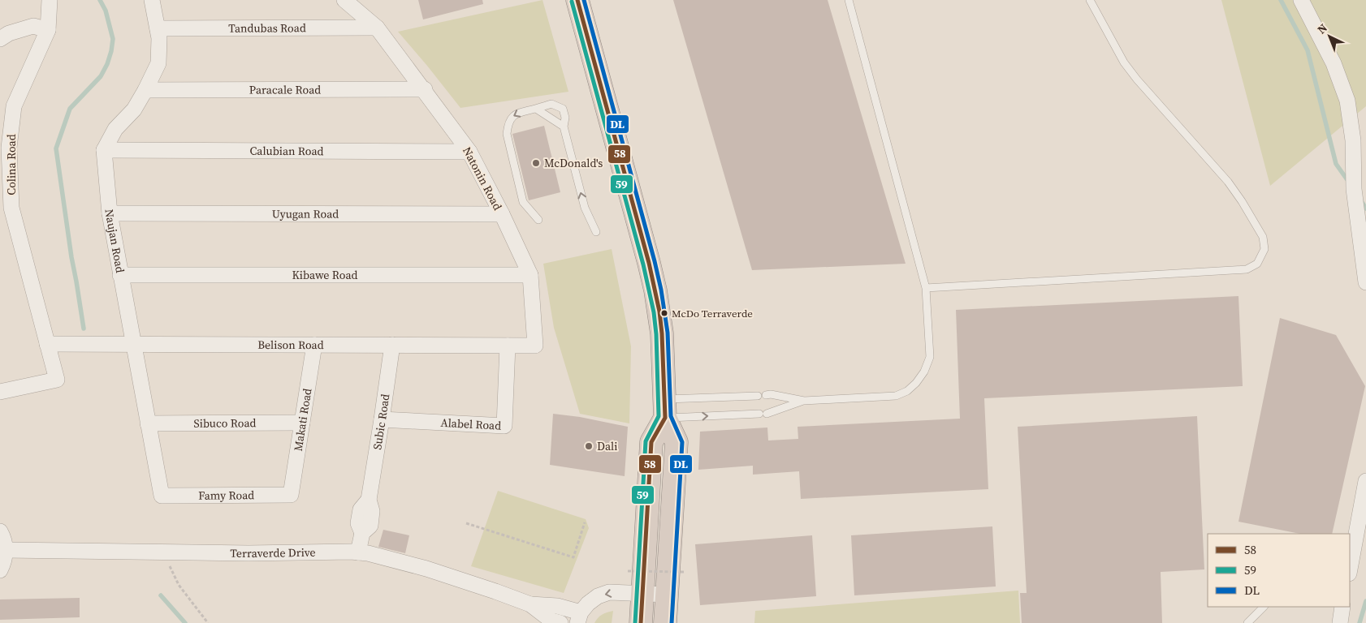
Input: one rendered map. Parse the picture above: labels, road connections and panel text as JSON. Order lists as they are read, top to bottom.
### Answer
{
  "streets": {
    "street": [
      "Tandubas Road",
      "Paracale Road",
      "Calubian Road",
      "Colina Road",
      "Natonin Road",
      "Uyugan Road",
      "Naujan Road",
      "Kibawe Road",
      "Belison Road",
      "Makati Road",
      "Subic Road",
      "Alabel Road",
      "Sibuco Road",
      "Famy Road",
      "Terraverde Drive"
    ]
  },
  "crossings": [
    ["Tandubas Road", "Natonin Road"],
    ["Paracale Road", "Natonin Road"],
    ["Calubian Road", "Natonin Road"],
    ["Calubian Road", "Naujan Road"],
    ["Colina Road", "Belison Road"],
    ["Natonin Road", "Uyugan Road"],
    ["Natonin Road", "Kibawe Road"],
    ["Natonin Road", "Belison Road"],
    ["Uyugan Road", "Naujan Road"],
    ["Naujan Road", "Kibawe Road"],
    ["Naujan Road", "Belison Road"],
    ["Naujan Road", "Sibuco Road"],
    ["Naujan Road", "Famy Road"],
    ["Belison Road", "Makati Road"],
    ["Belison Road", "Subic Road"],
    ["Belison Road", "Alabel Road"],
    ["Makati Road", "Sibuco Road"],
    ["Makati Road", "Famy Road"],
    ["Subic Road", "Alabel Road"],
    ["Subic Road", "Terraverde Drive"]
  ],
  "places": ["McDonald's", "McDo Terraverde", "Dali"],
  "lines": ["transit line 58", "transit line DL", "transit line 59"],
  "legend": ["58", "59", "DL"],
  "north": "top left"
}
